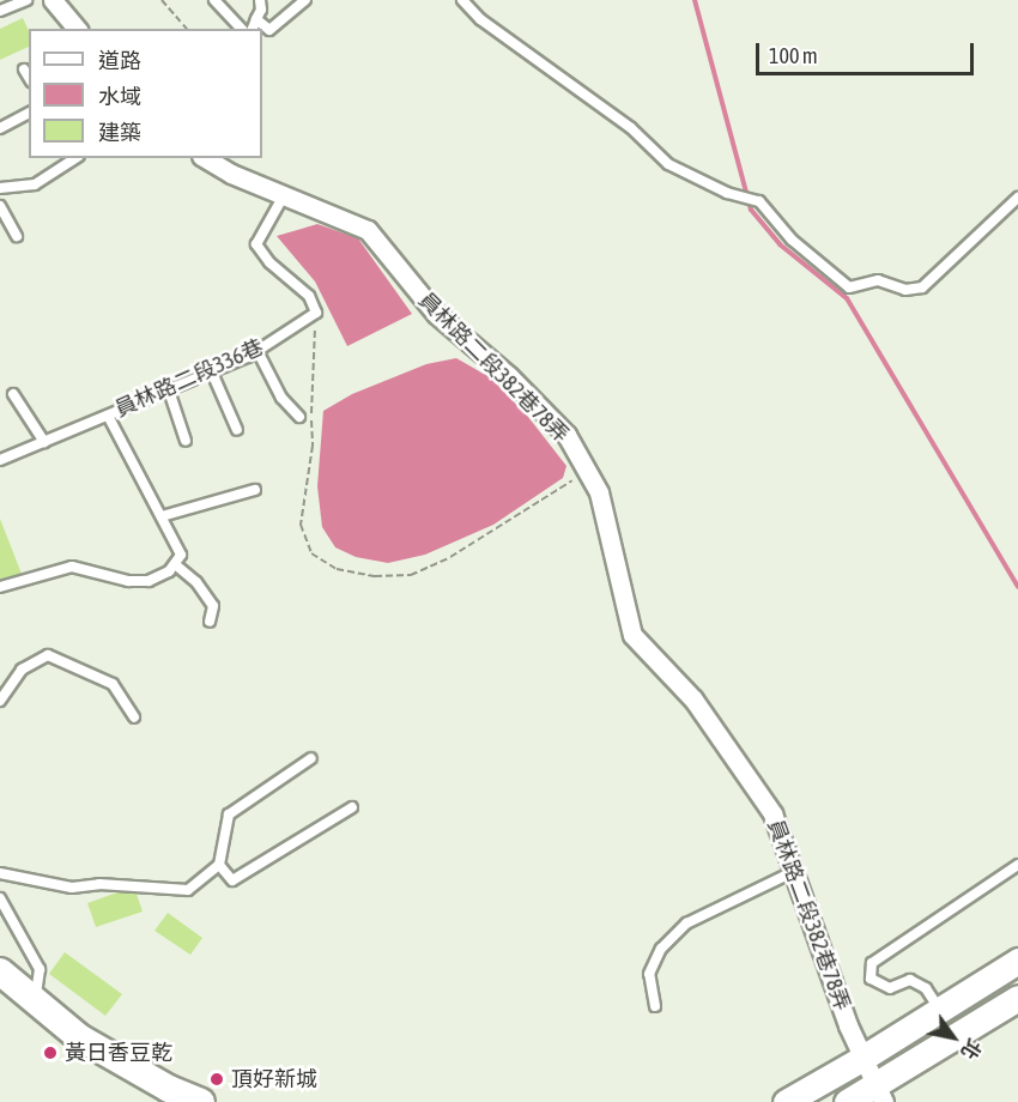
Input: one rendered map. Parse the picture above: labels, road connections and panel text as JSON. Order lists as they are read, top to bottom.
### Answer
{
  "streets": {
    "street": ["員林路二段382巷78弄"],
    "lane": ["員林路二段336巷"]
  },
  "places": ["黃日香豆乾", "頂好新城"],
  "legend": ["道路", "水域", "建築"],
  "scale_bar": "100 m",
  "north": "bottom right"
}
